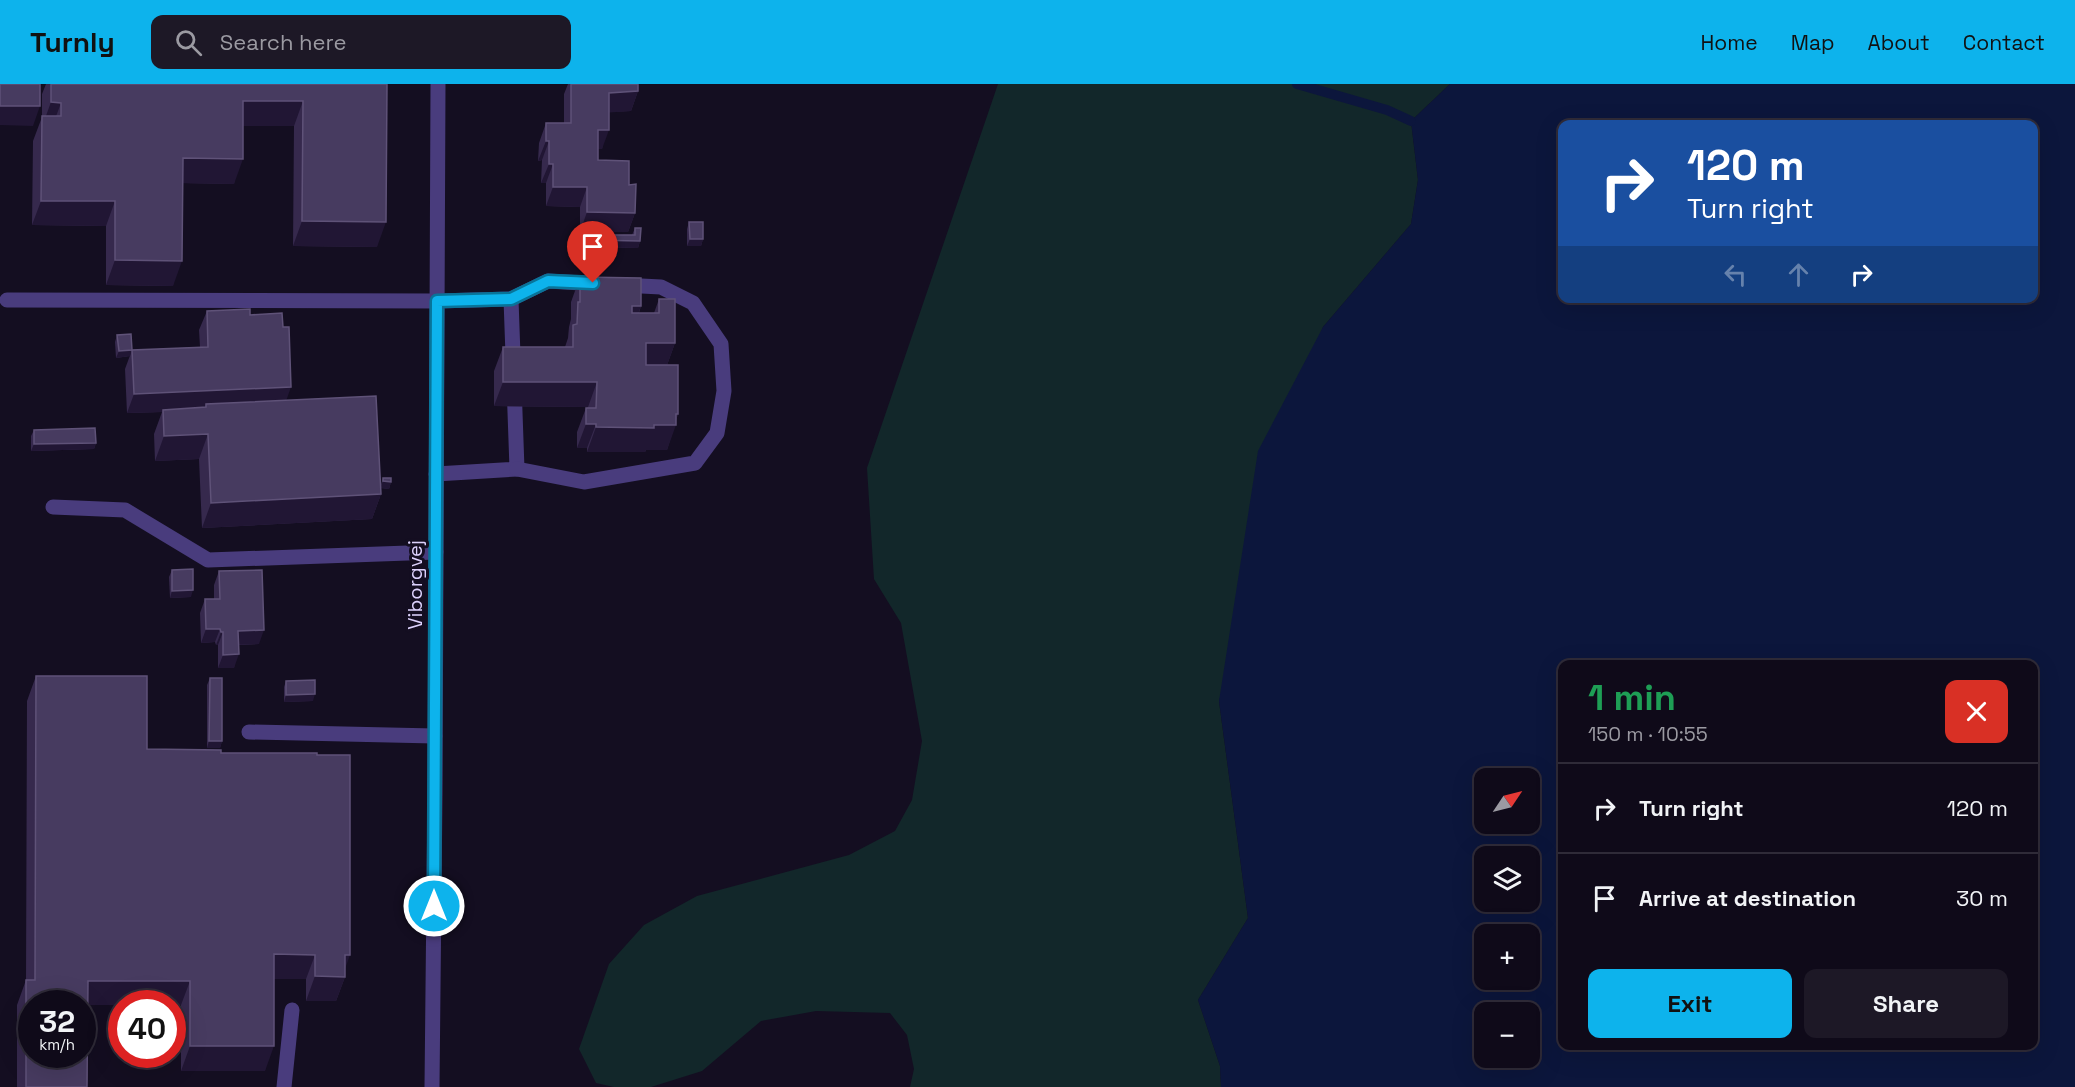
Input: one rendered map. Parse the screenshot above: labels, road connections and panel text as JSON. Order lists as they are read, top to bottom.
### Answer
{
  "streets": {
    "street": ["Viborgvej"]
  },
  "north": "top right",
  "page": {
    "header": "Turnly",
    "search": "Search here",
    "nav": [
      "Home",
      "Map",
      "About",
      "Contact"
    ],
    "turn": ["120 m", "Turn right"],
    "heading": ["1 min", "150 m · 10:55"],
    "list": [
      {
        "name": "Turn right",
        "value": "120 m"
      },
      {
        "name": "Arrive at destination",
        "value": "30 m"
      }
    ],
    "map_buttons": ["+", "−"],
    "buttons": ["Exit", "Share"],
    "speed": "32 km/h",
    "limit": "40"
  }
}
